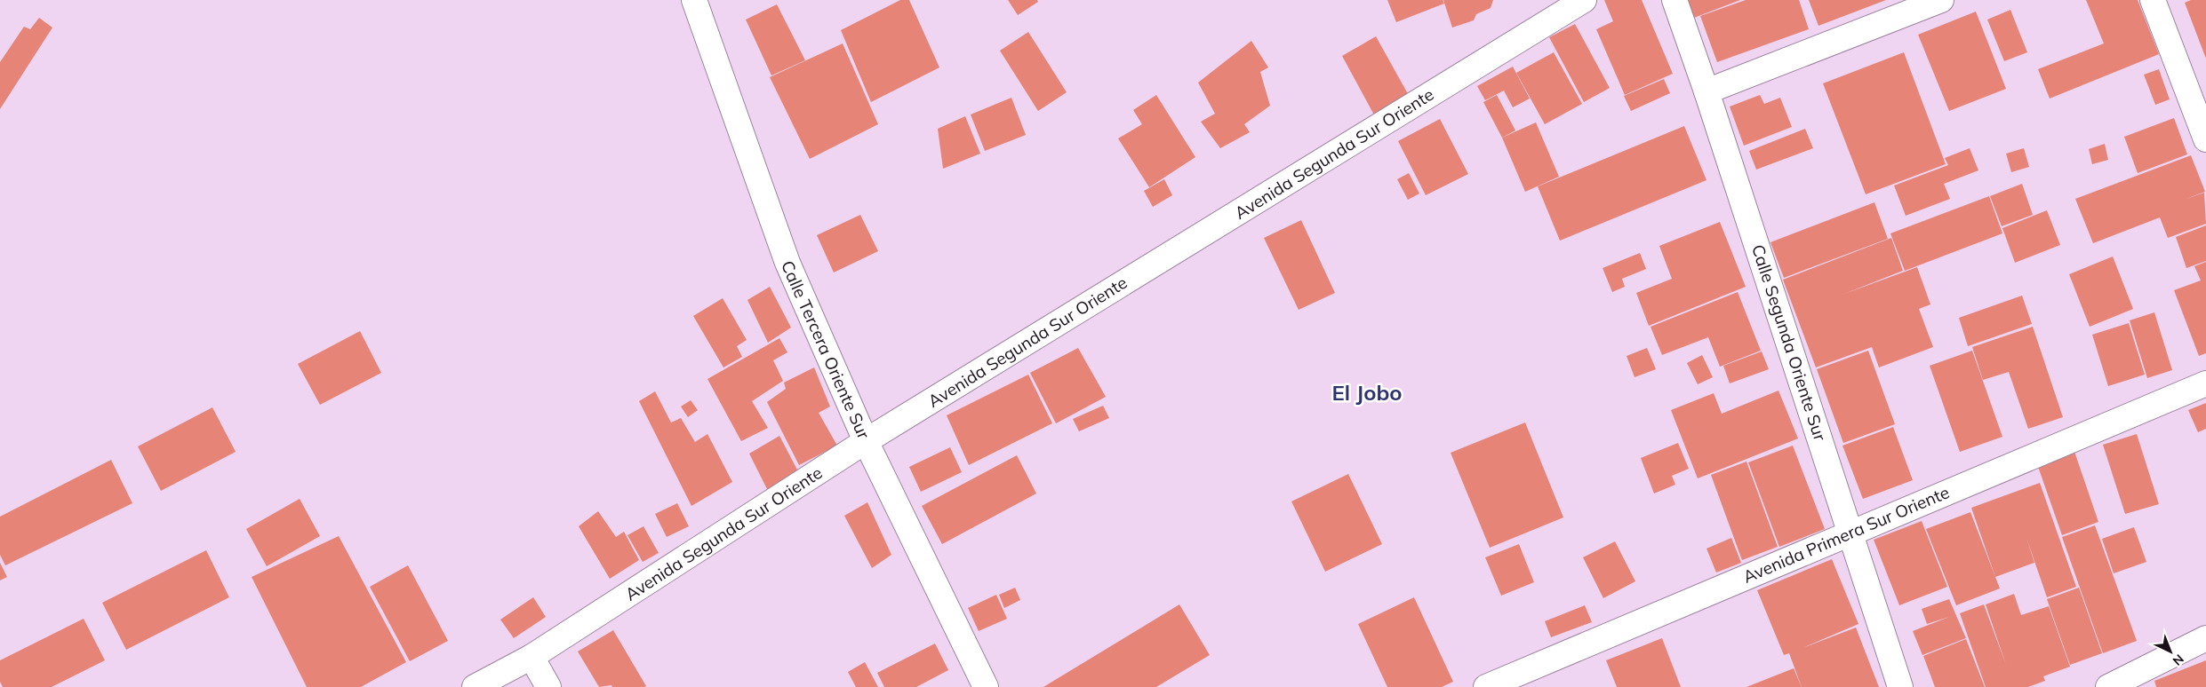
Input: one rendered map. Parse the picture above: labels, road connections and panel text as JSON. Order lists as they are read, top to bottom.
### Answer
{
  "streets": {
    "street": [
      "Avenida Segunda Sur Oriente",
      "Calle Segunda Oriente Sur",
      "Calle Tercera Oriente Sur",
      "Avenida Primera Sur Oriente"
    ]
  },
  "crossings": [
    ["Avenida Segunda Sur Oriente", "Calle Tercera Oriente Sur"],
    ["Calle Segunda Oriente Sur", "Avenida Primera Sur Oriente"]
  ],
  "districts": ["El Jobo"],
  "north": "bottom right"
}
